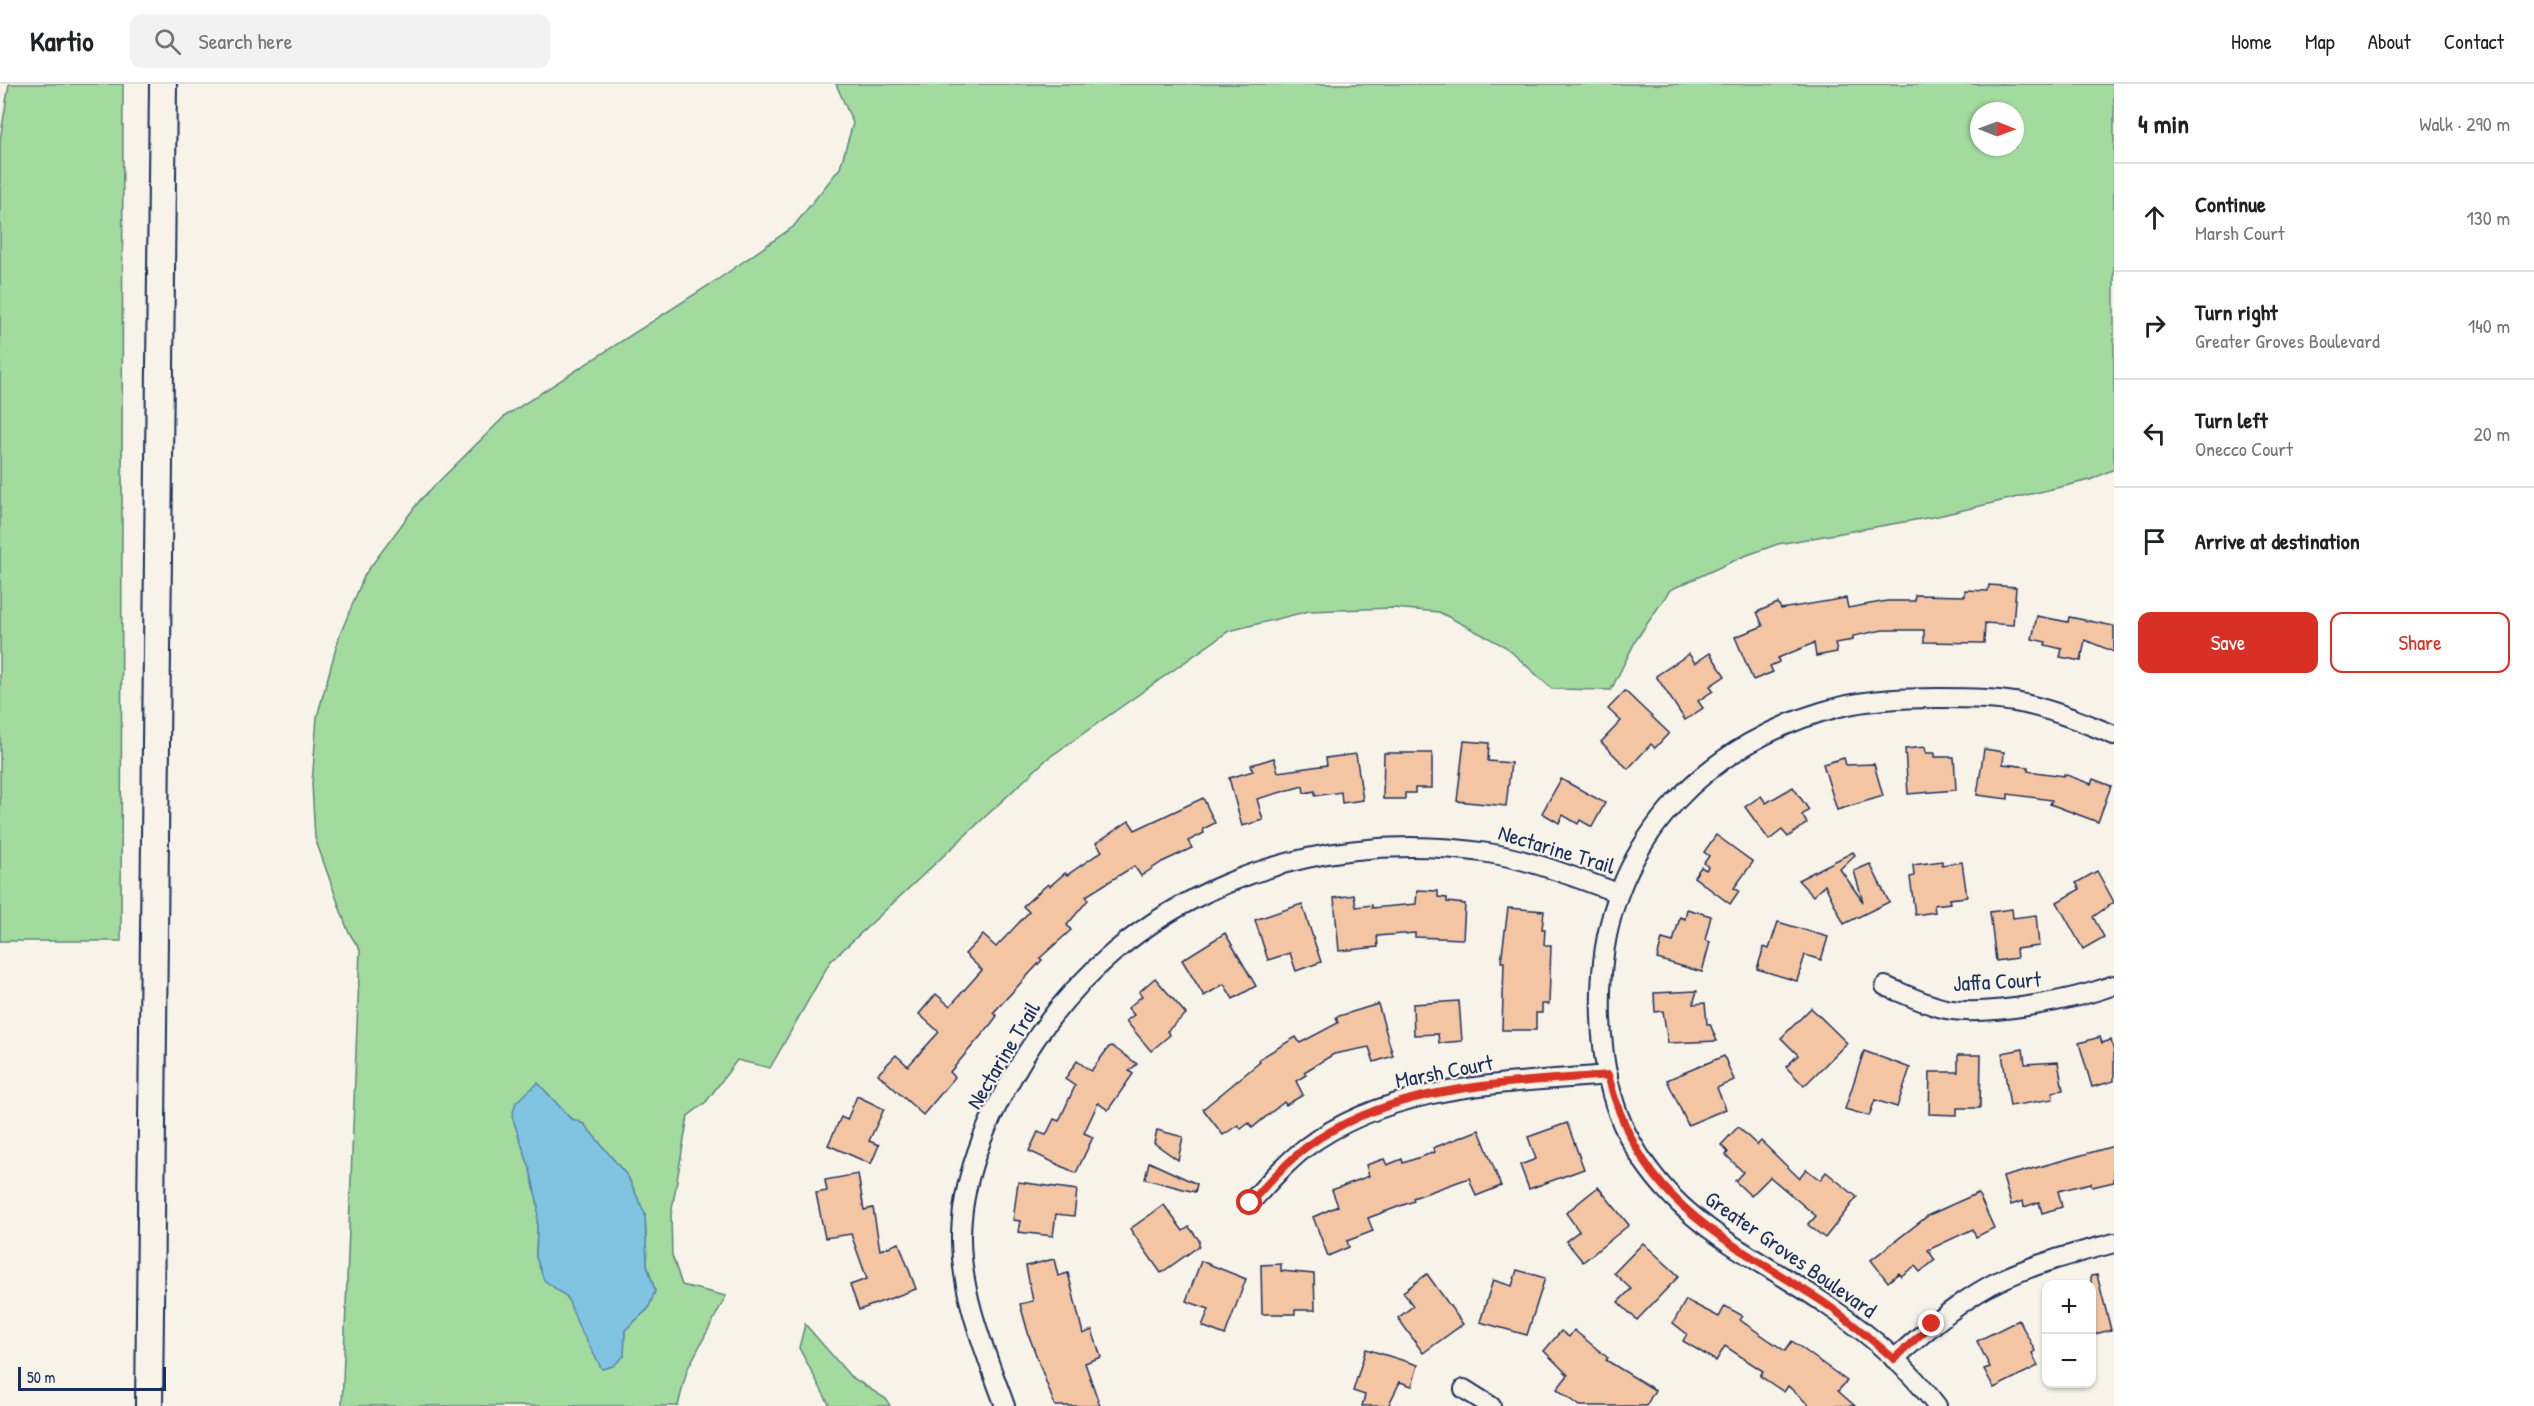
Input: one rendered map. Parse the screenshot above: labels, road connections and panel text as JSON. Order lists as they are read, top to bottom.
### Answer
{
  "streets": {
    "street": [
      "Nectarine Trail",
      "Jaffa Court",
      "Marsh Court",
      "Greater Groves Boulevard"
    ]
  },
  "crossings": [
    ["Nectarine Trail", "Greater Groves Boulevard"],
    ["Marsh Court", "Greater Groves Boulevard"]
  ],
  "scale_bar": "50 m",
  "north": "right",
  "page": {
    "header": "Kartio",
    "search": "Search here",
    "nav": [
      "Home",
      "Map",
      "About",
      "Contact"
    ],
    "heading": ["4 min", "Walk · 290 m"],
    "list": [
      ["Continue", "Marsh Court", "130 m"],
      ["Turn right", "Greater Groves Boulevard", "140 m"],
      ["Turn left", "Onecco Court", "20 m"],
      "Arrive at destination"
    ],
    "buttons": ["Save", "Share"],
    "map_buttons": ["+", "−"],
    "scale": "50 m"
  }
}
